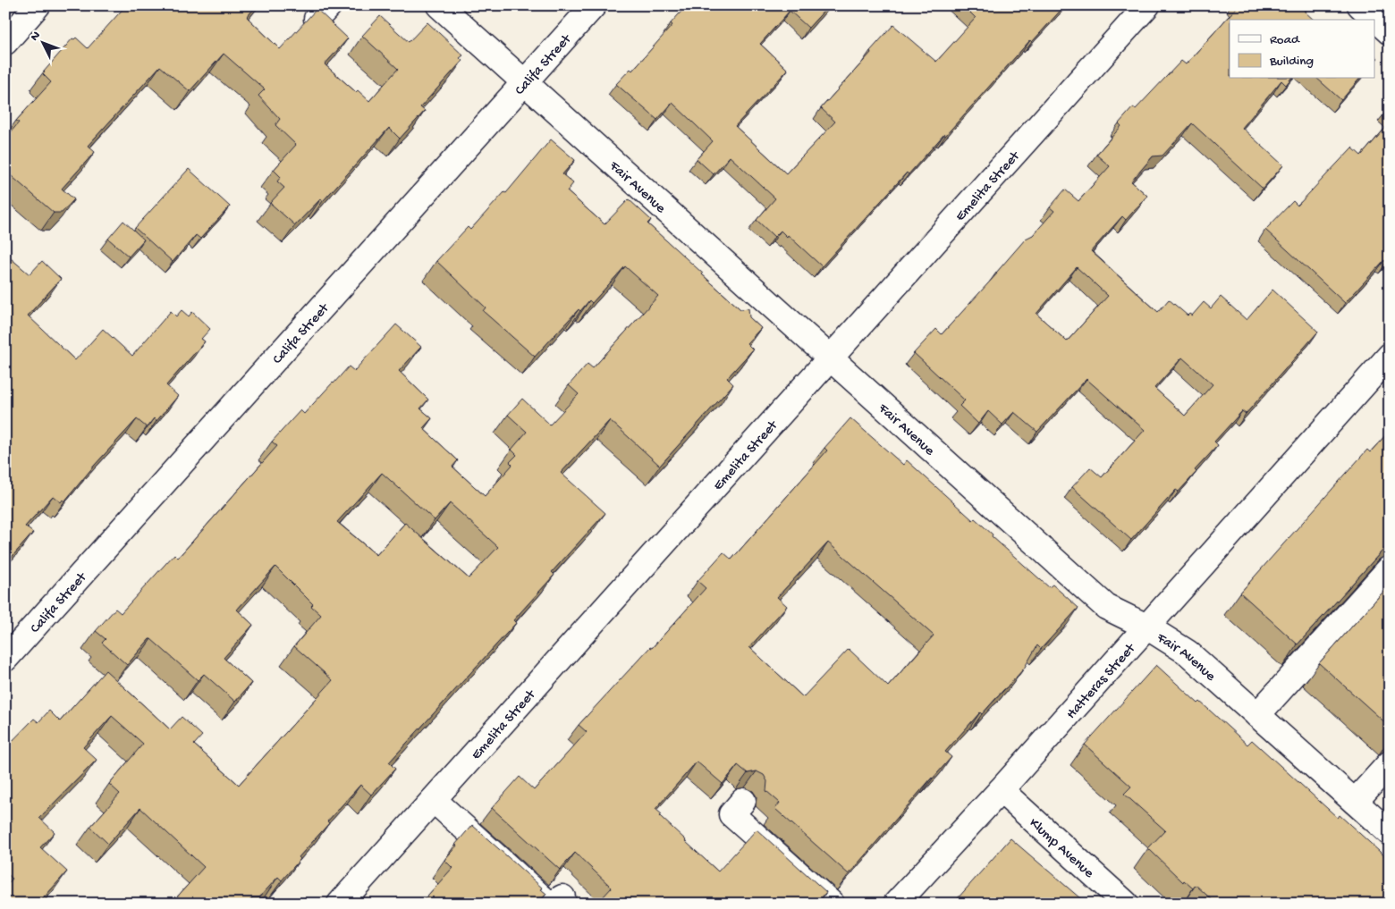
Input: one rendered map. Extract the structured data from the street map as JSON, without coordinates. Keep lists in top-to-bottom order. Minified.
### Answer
{"streets":{"street":["Califa Street","Emelita Street","Fair Avenue","Hatteras Street","Klump Avenue"]},"crossings":[["Califa Street","Fair Avenue"],["Emelita Street","Fair Avenue"],["Fair Avenue","Hatteras Street"],["Hatteras Street","Klump Avenue"]],"legend":["Road","Building"],"north":"top left"}
